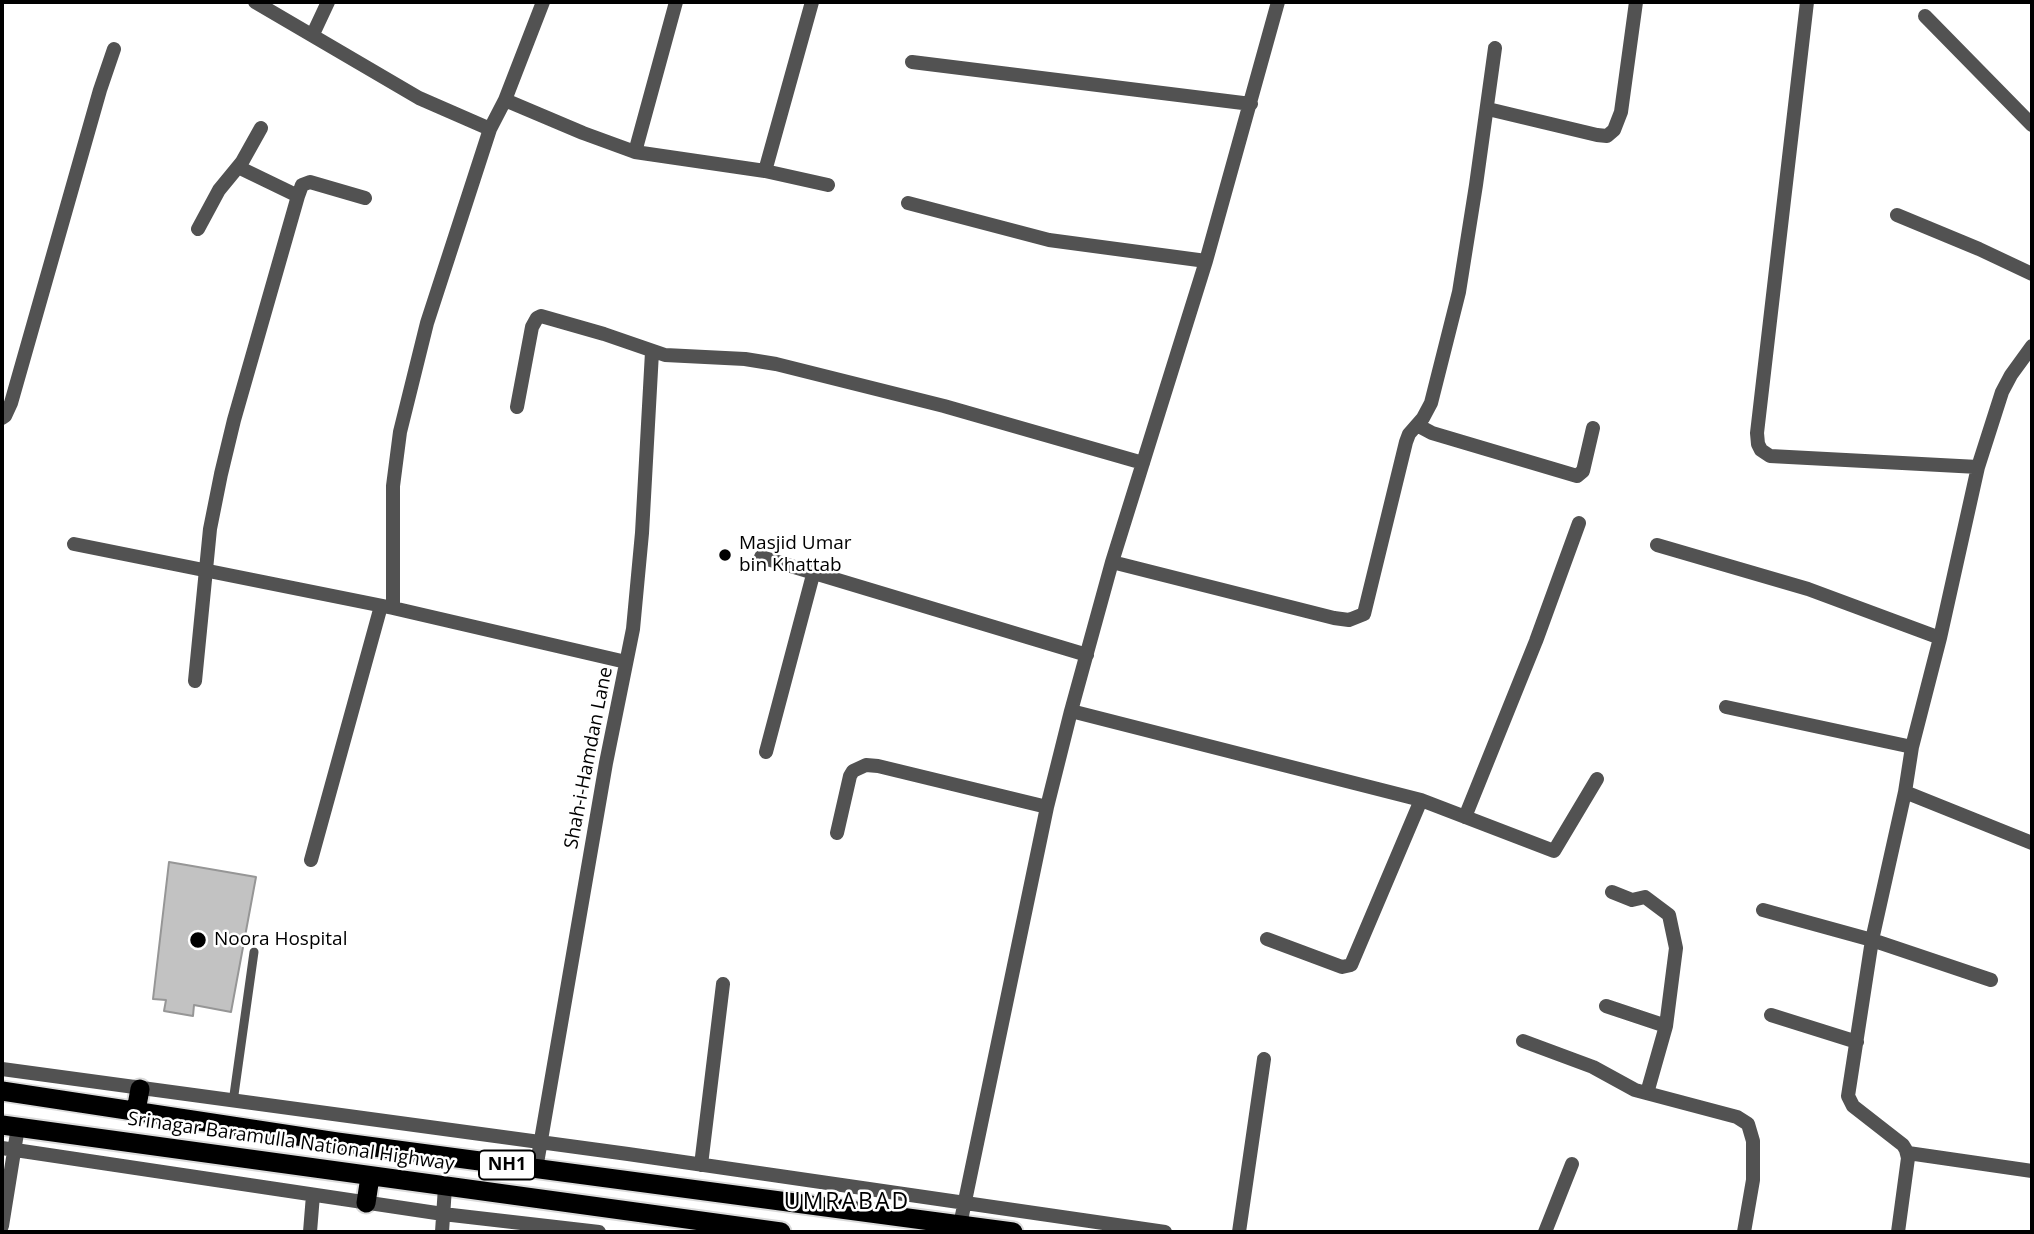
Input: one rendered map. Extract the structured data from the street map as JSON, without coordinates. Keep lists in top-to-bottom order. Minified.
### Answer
{"streets":{"highway":["Srinagar Baramulla National Highway","NH1"],"street":["Shah-i-Hamdan Lane"]},"crossings":[["Shah-i-Hamdan Lane","NH1"]],"districts":["UMRABAD"],"places":["Masjid Umar bin Khattab","Noora Hospital"]}
